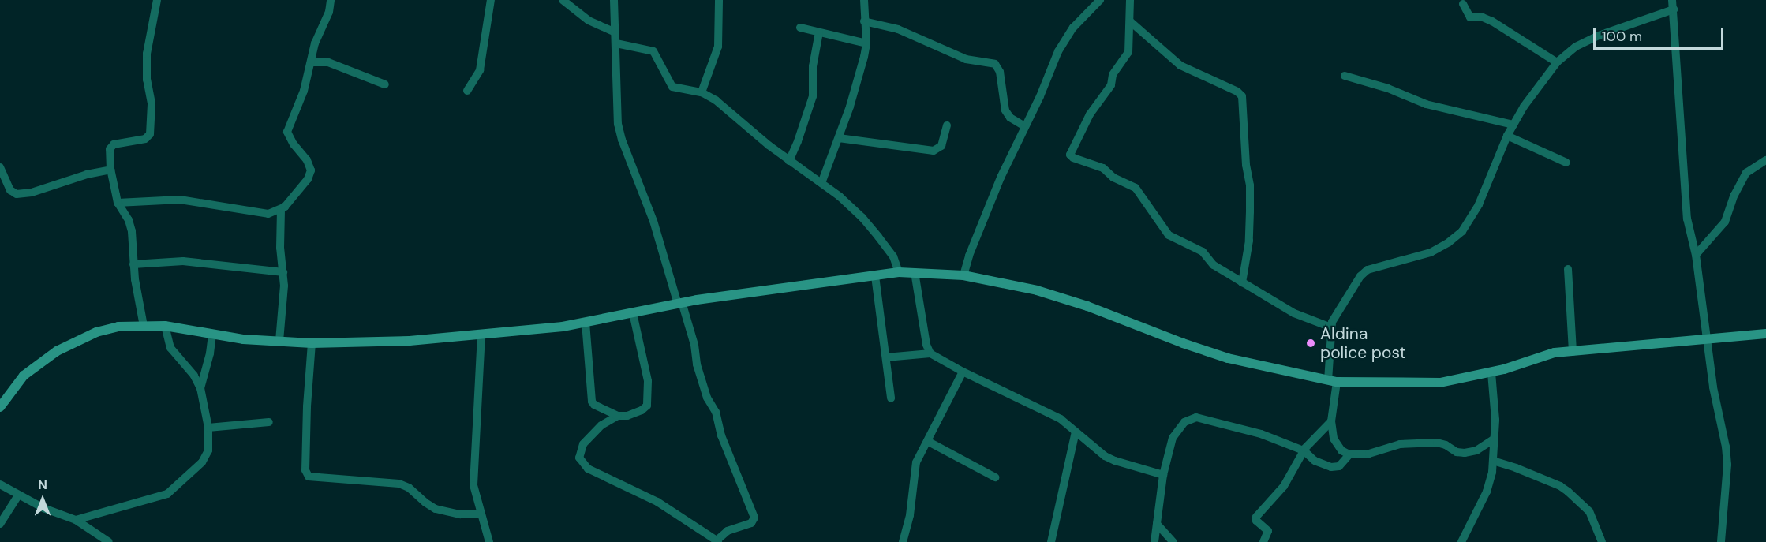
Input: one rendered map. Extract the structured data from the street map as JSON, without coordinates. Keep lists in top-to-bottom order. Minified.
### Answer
{"places":["Aldina police post"],"scale_bar":"100 m","north":"top"}
